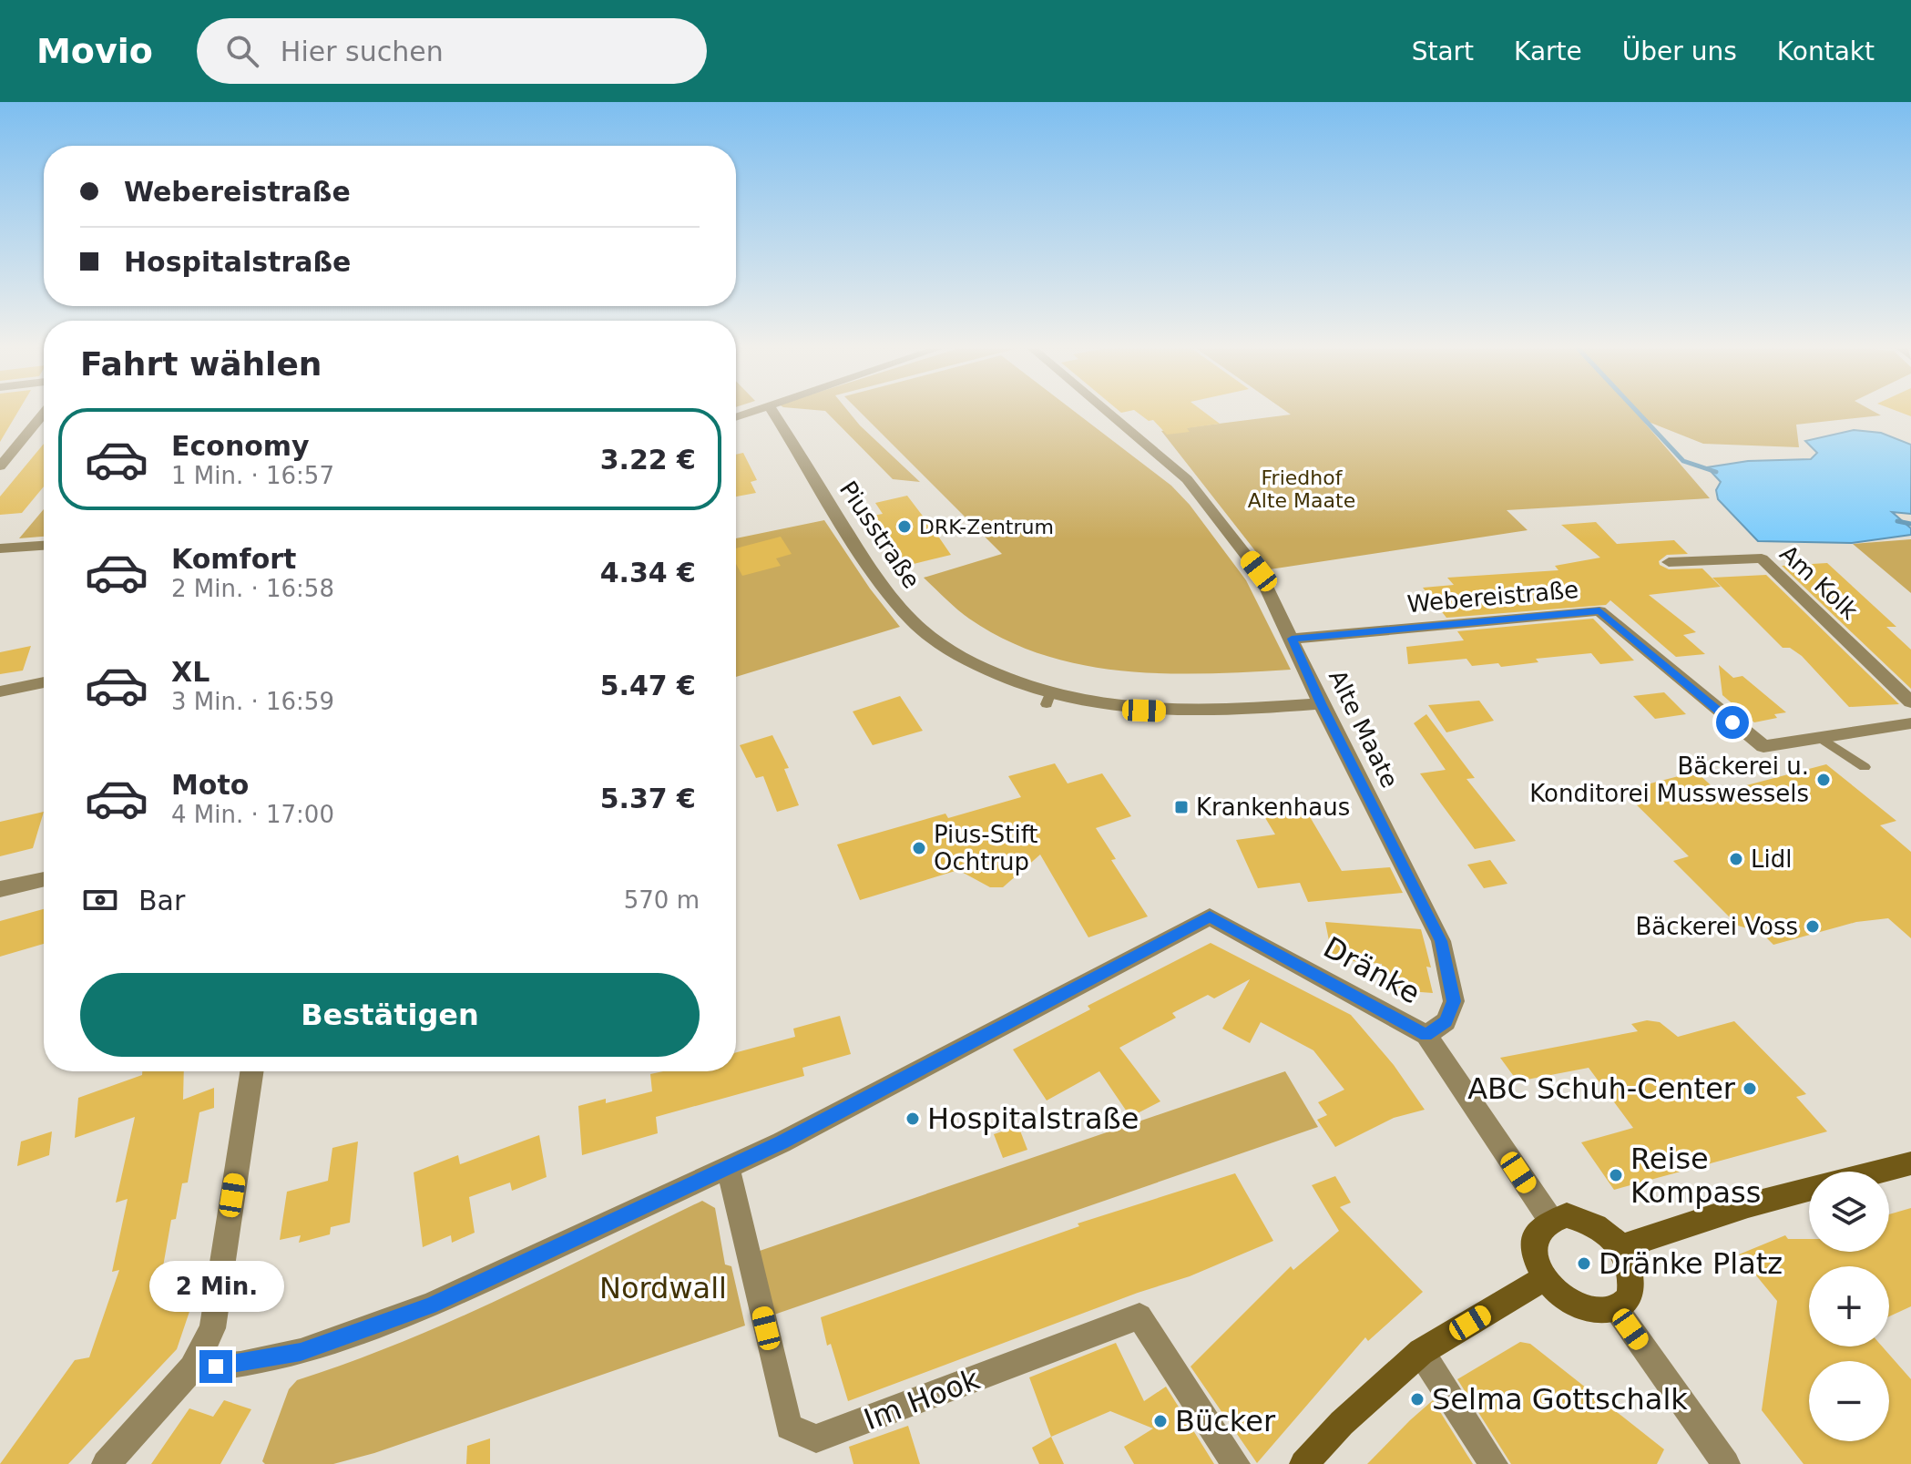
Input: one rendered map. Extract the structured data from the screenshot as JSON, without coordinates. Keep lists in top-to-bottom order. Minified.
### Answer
{"streets":{"street":["Piusstraße","Am Kolk","Webereistraße","Alte Maate","Dränke","Im Hook"]},"crossings":[["Piusstraße","Alte Maate"],["Webereistraße","Alte Maate"],["Alte Maate","Dränke"],["Dränke","Im Hook"]],"parks":["Friedhof Alte Maate","Nordwall"],"places":{"other":["DRK-Zentrum","Bäckerei u. Konditorei Musswessels","Pius-Stift Ochtrup","Lidl","Bäckerei Voss","ABC Schuh-Center","Hospitalstraße","Reise Kompass","Dränke Platz","Selma Gottschalk","Bücker"],"transit":["Krankenhaus"]},"page":{"header":"Movio","search":"Hier suchen","nav":["Start","Karte","Über uns","Kontakt"],"banner":["Webereistraße","Hospitalstraße"],"heading":"Fahrt wählen","list":[{"name":"Economy","note":"1 Min. · 16:57","value":"3.22 €"},{"name":"Komfort","note":"2 Min. · 16:58","value":"4.34 €"},{"name":"XL","note":"3 Min. · 16:59","value":"5.47 €"},{"name":"Moto","note":"4 Min. · 17:00","value":"5.37 €"}],"pay":["Bar","570 m"],"buttons":"Bestätigen","map_buttons":["+","−"],"bubble":"2 Min."}}
